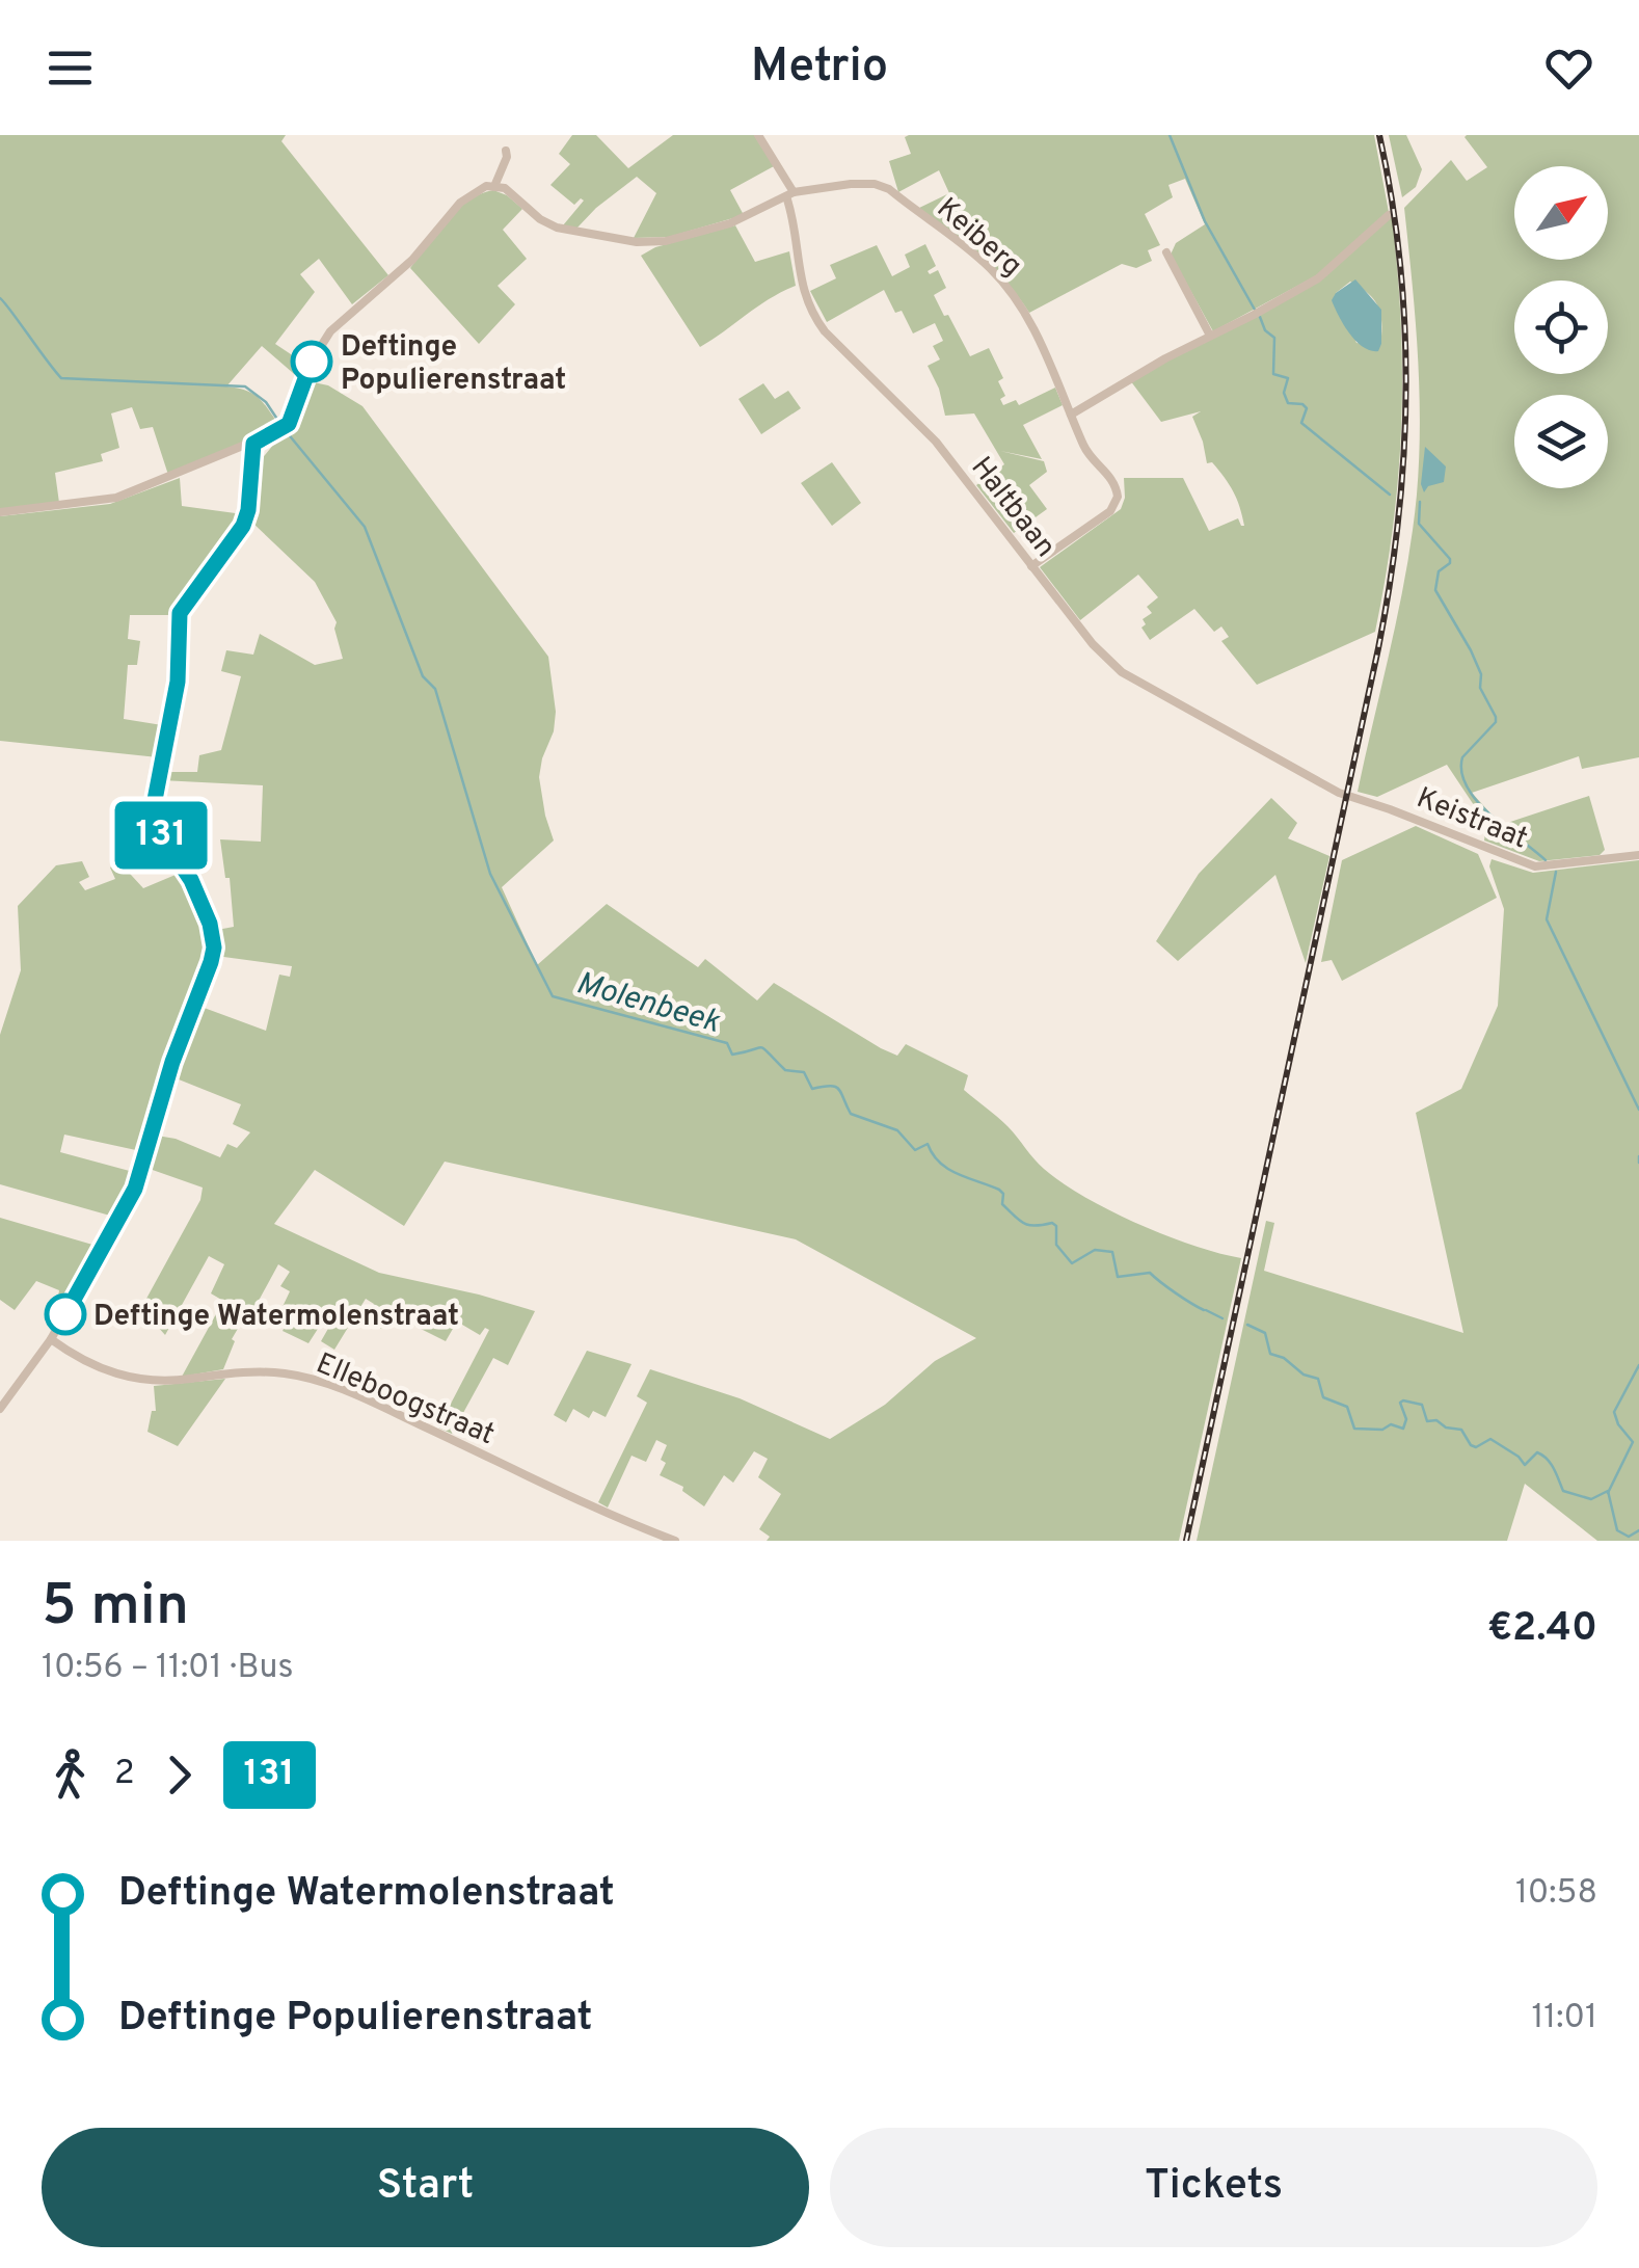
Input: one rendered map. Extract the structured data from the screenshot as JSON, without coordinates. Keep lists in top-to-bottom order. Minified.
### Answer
{"streets":{"street":["Keiberg","Haltbaan","Keistraat","Elleboogstraat"]},"crossings":[["Keiberg","Haltbaan"],["Haltbaan","Keistraat"]],"water":["Molenbeek"],"places":["Deftinge Populierenstraat","Deftinge Watermolenstraat"],"lines":["bus line 131"],"north":"top right","page":{"header":"Metrio","on_map":"131","heading":["5 min","10:56 – 11:01 · Bus","€2.40"],"legs":["2","131"],"list":[{"name":"Deftinge Watermolenstraat","value":"10:58"},{"name":"Deftinge Populierenstraat","value":"11:01"}],"buttons":["Start","Tickets"]}}
